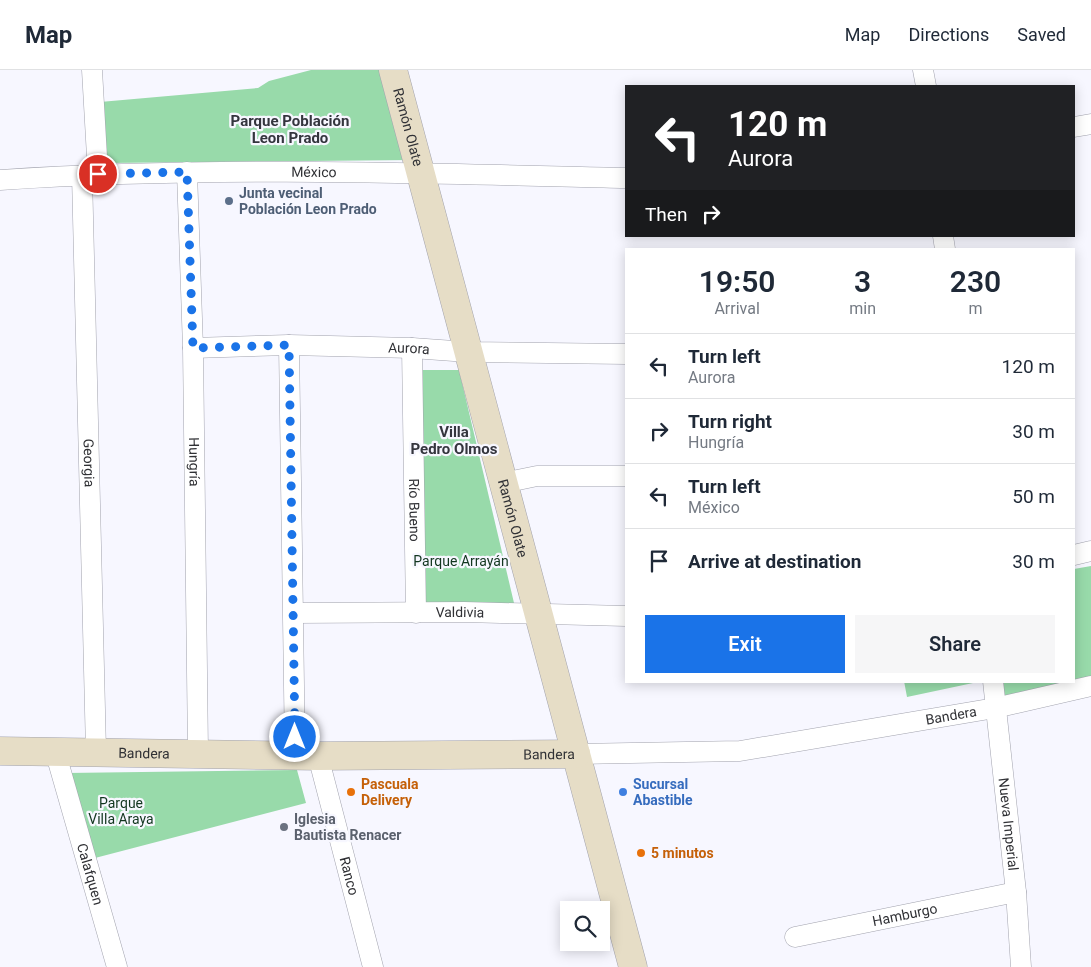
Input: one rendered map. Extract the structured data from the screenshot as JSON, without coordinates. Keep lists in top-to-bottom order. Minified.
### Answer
{"streets":{"street":["Ramón Olate","México","Aurora","Hungría","Georgia","Río Bueno","Valdivia","Bandera","Nueva Imperial","Calafquen","Ranco","Hamburgo"]},"crossings":[["Ramón Olate","México"],["Ramón Olate","Aurora"],["Ramón Olate","Valdivia"],["Ramón Olate","Bandera"],["México","Hungría"],["México","Georgia"],["Aurora","Hungría"],["Aurora","Río Bueno"],["Aurora","Ranco"],["Hungría","Bandera"],["Georgia","Bandera"],["Río Bueno","Valdivia"],["Valdivia","Ranco"],["Bandera","Nueva Imperial"],["Bandera","Calafquen"],["Bandera","Ranco"],["Nueva Imperial","Hamburgo"]],"districts":["Parque Población Leon Prado","Villa Pedro Olmos"],"parks":["Parque Arrayán","Parque Villa Araya"],"places":["Junta vecinal Población Leon Prado","Pascuala Delivery","Sucursal Abastible","Iglesia Bautista Renacer","5 minutos"],"page":{"header":"Map","nav":["Map","Directions","Saved"],"turn":["120 m","Aurora"],"then":"Then","eta":["19:50","Arrival","3","min","230","m"],"list":[{"name":"Turn left","note":"Aurora","value":"120 m"},{"name":"Turn right","note":"Hungría","value":"30 m"},{"name":"Turn left","note":"México","value":"50 m"},{"name":"Arrive at destination","value":"30 m"}],"buttons":["Exit","Share"]}}
